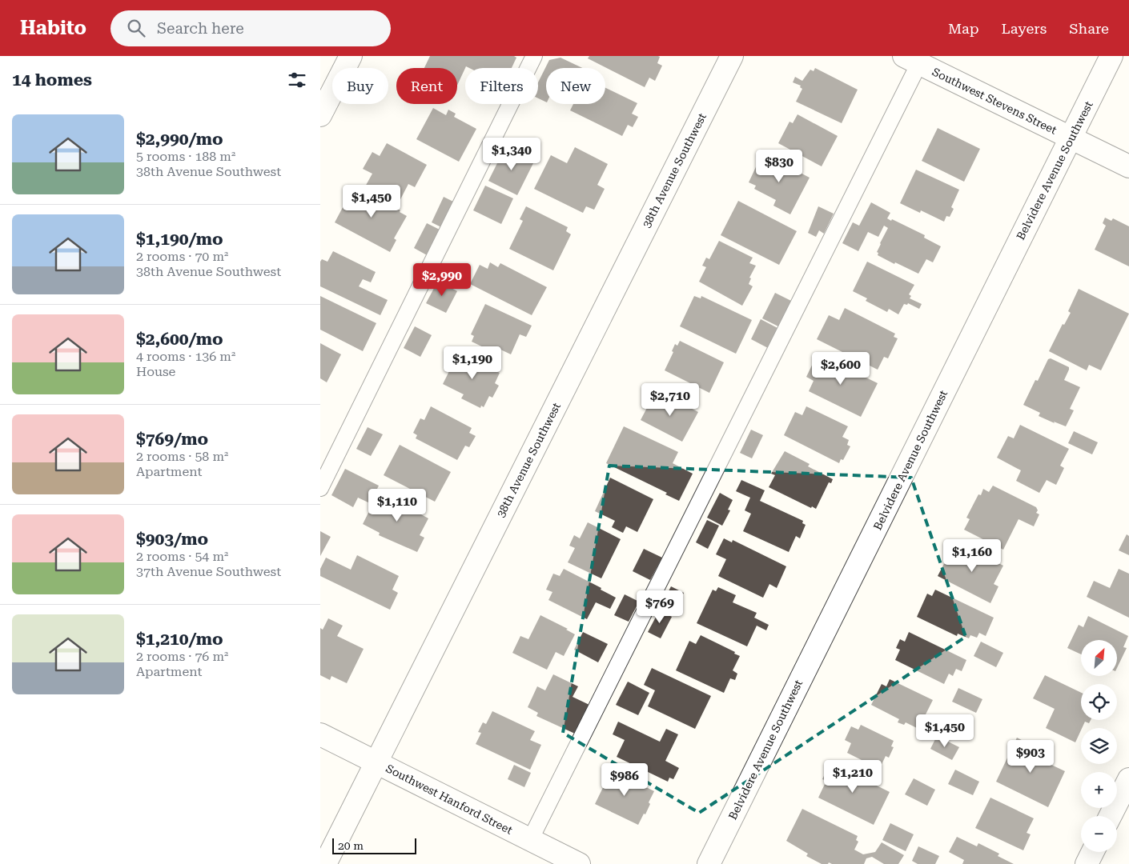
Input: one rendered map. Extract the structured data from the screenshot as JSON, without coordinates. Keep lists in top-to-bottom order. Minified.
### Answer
{"streets":{"street":["Southwest Stevens Street","38th Avenue Southwest","Belvidere Avenue Southwest","Southwest Hanford Street"]},"crossings":[["Southwest Stevens Street","Belvidere Avenue Southwest"],["38th Avenue Southwest","Southwest Hanford Street"]],"scale_bar":"20 m","north":"top right","page":{"header":"Habito","search":"Search here","nav":["Map","Layers","Share"],"heading":"14 homes","chip":["Buy","Rent","Filters","New"],"list":[{"name":"$2,990/mo","note":"5 rooms · 188 m² · 38th Avenue Southwest"},{"name":"$1,190/mo","note":"2 rooms · 70 m² · 38th Avenue Southwest"},{"name":"$2,600/mo","note":"4 rooms · 136 m² · House"},{"name":"$769/mo","note":"2 rooms · 58 m² · Apartment"},{"name":"$903/mo","note":"2 rooms · 54 m² · 37th Avenue Southwest"},{"name":"$1,210/mo","note":"2 rooms · 76 m² · Apartment"}],"price":["$1,340","$830","$1,450","$2,990","$1,190","$2,600","$2,710","$1,110","$1,160","$769","$1,450","$903","$1,210","$986"],"map_buttons":["+","−"],"scale":"20 m"}}
